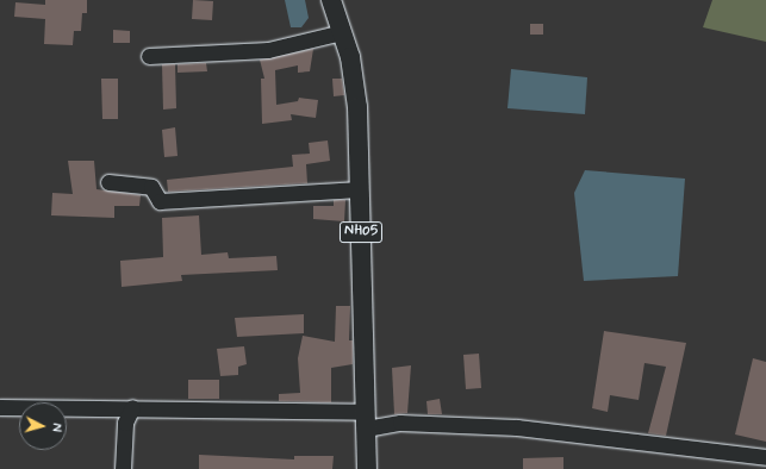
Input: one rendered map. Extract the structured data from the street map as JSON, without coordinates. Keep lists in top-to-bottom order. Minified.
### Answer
{"streets":{"main road":["NH05"]},"north":"right"}
